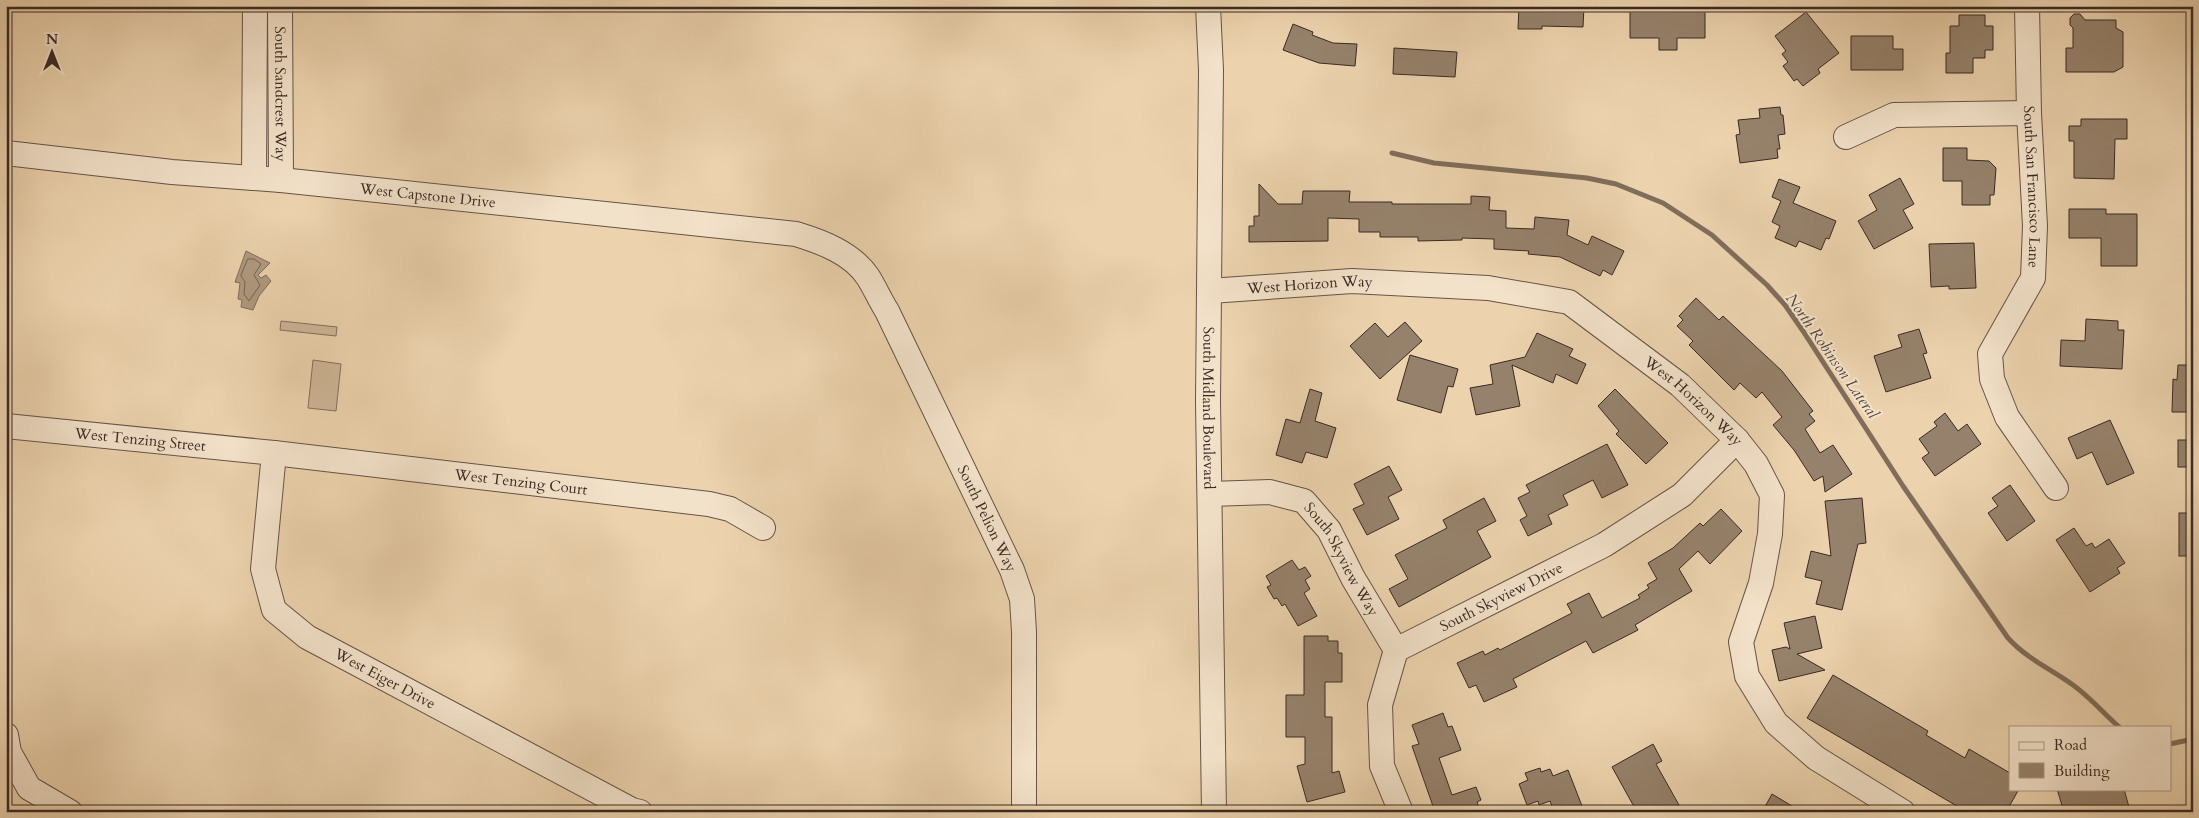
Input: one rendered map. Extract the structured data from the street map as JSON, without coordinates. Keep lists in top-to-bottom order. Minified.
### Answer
{"streets":{"street":["South Sandcrest Way","South San Francisco Lane","West Capstone Drive","West Horizon Way","South Midland Boulevard","West Tenzing Street","West Tenzing Court","South Pelion Way","South Skyview Way","South Skyview Drive","West Eiger Drive"]},"crossings":[["South Sandcrest Way","West Capstone Drive"],["West Capstone Drive","South Pelion Way"],["West Horizon Way","South Midland Boulevard"],["West Horizon Way","South Skyview Drive"],["South Midland Boulevard","South Skyview Way"],["West Tenzing Street","West Tenzing Court"],["West Tenzing Street","West Eiger Drive"],["West Tenzing Court","West Eiger Drive"],["South Skyview Way","South Skyview Drive"]],"water":["North Robinson Lateral"],"legend":["Road","Building"],"north":"top"}
